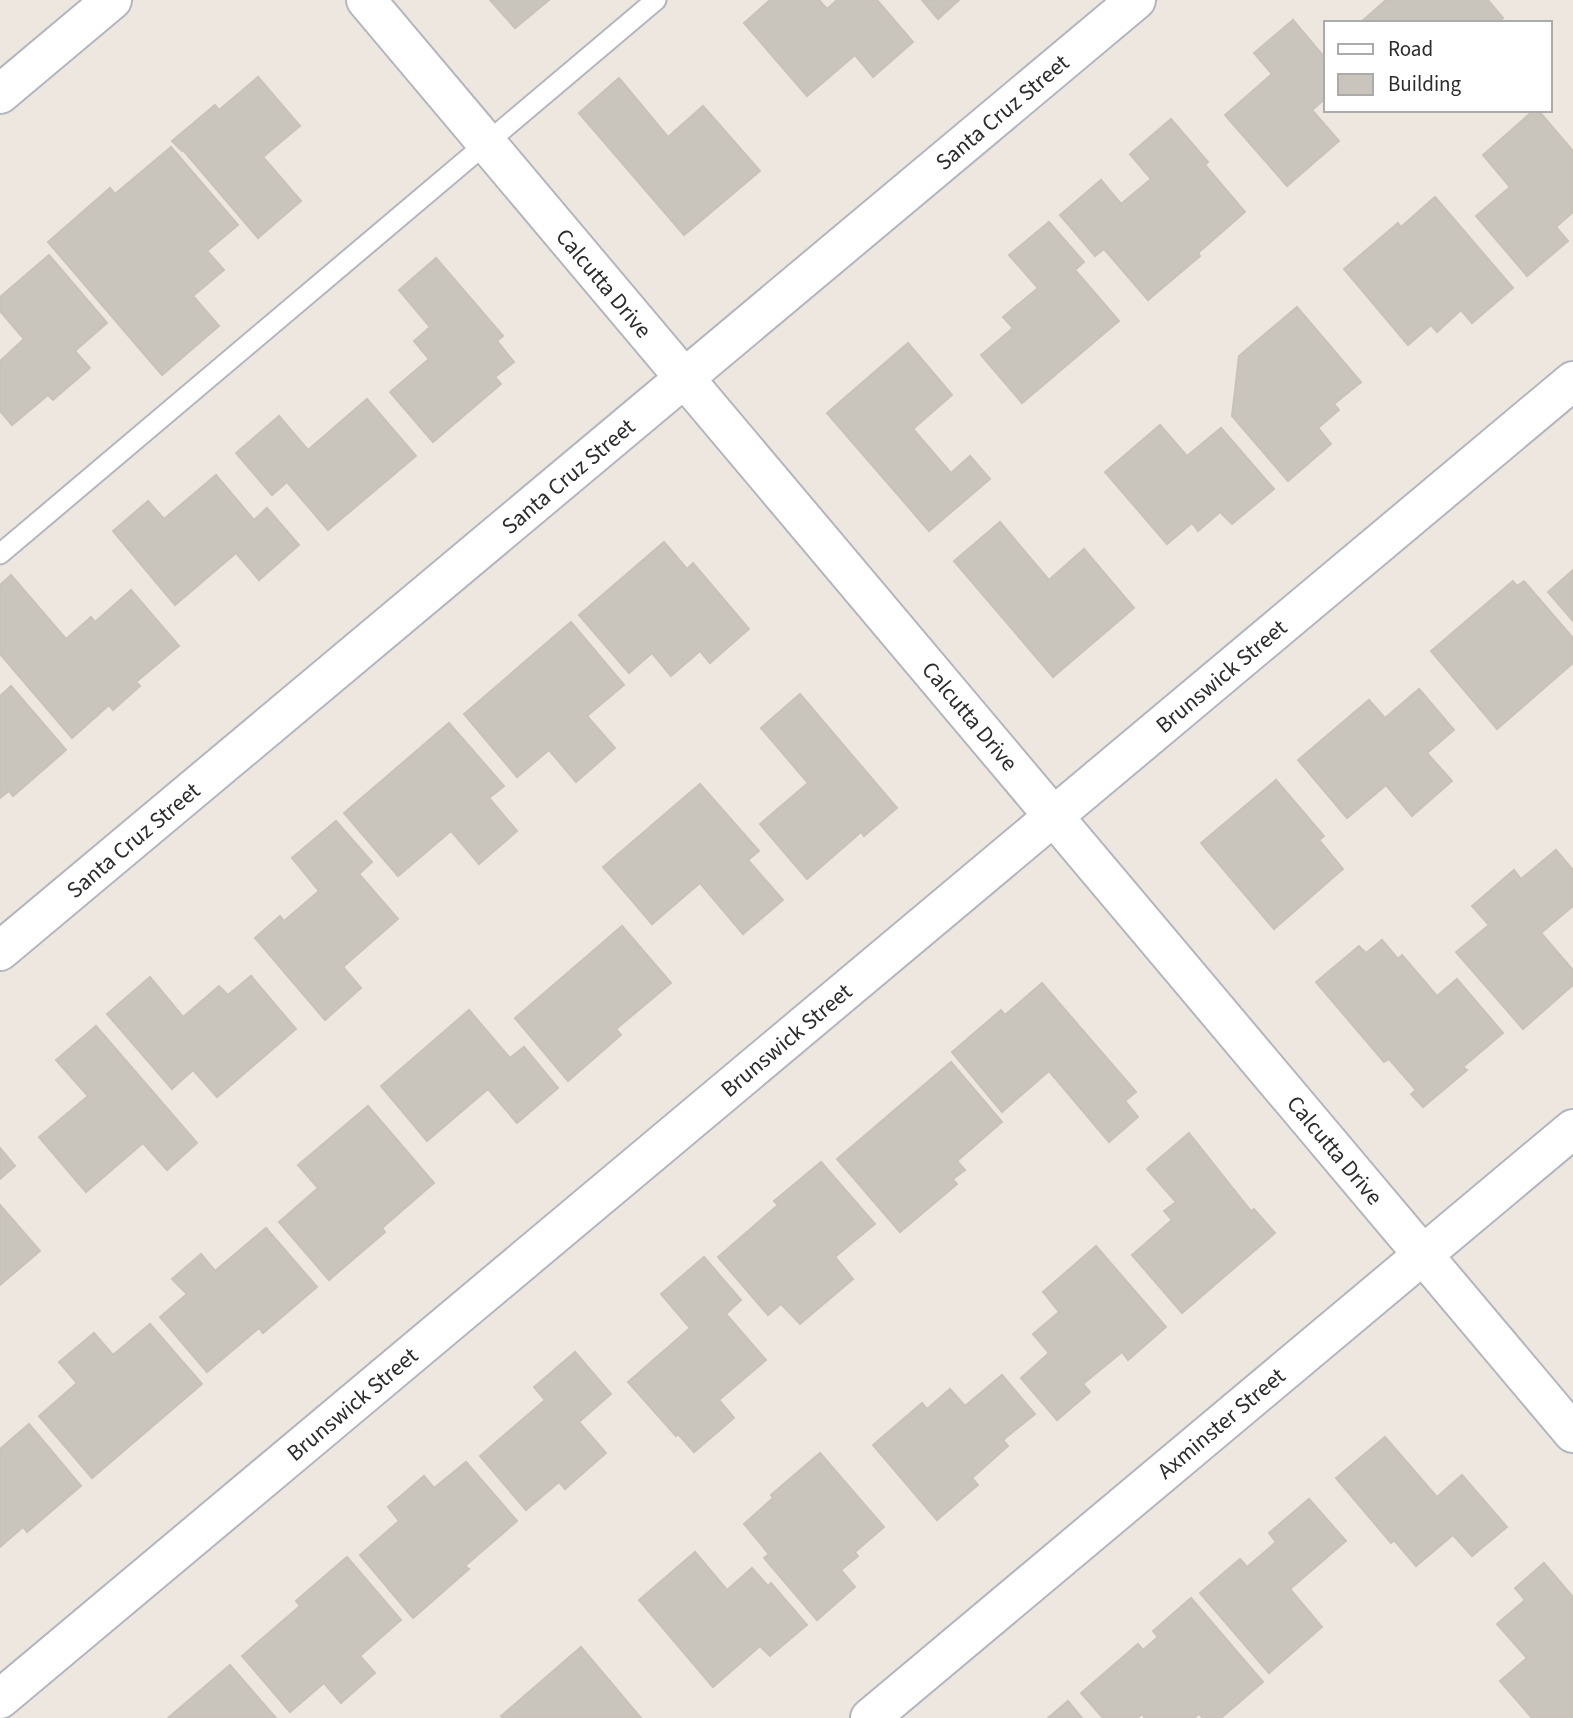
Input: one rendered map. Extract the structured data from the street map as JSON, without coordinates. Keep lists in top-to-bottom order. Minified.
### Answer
{"streets":{"street":["Santa Cruz Street","Calcutta Drive","Brunswick Street","Axminster Street"]},"crossings":[["Santa Cruz Street","Calcutta Drive"],["Calcutta Drive","Brunswick Street"],["Calcutta Drive","Axminster Street"]],"legend":["Road","Building"]}
